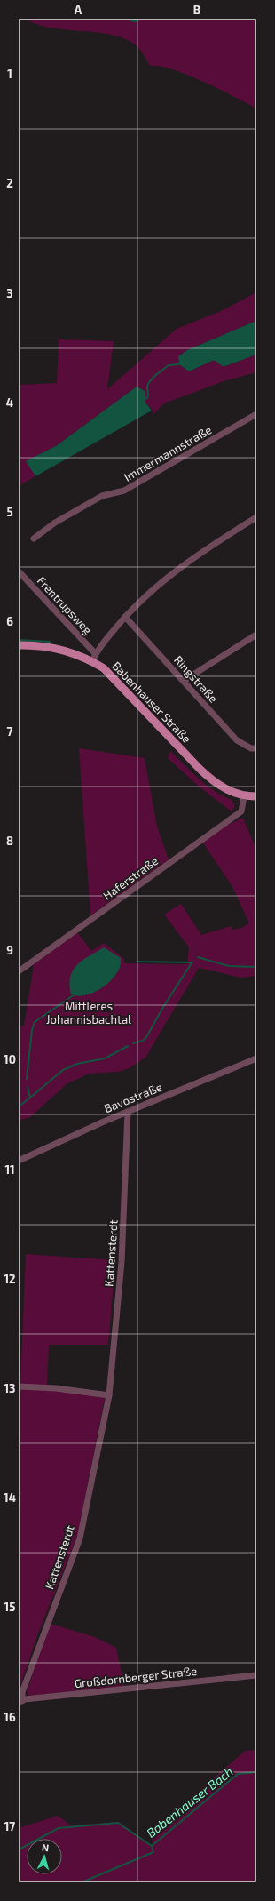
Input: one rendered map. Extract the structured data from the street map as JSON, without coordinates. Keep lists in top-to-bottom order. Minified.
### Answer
{"streets":{"main road":["Babenhauser Straße"],"street":["Immermannstraße","Frentrupsweg","Ringstraße","Haferstraße","Bavostraße","Kattensterdt","Großdornberger Straße"]},"crossings":[["Babenhauser Straße","Haferstraße"],["Bavostraße","Kattensterdt"],["Kattensterdt","Großdornberger Straße"]],"water":["Babenhauser Bach"],"parks":["Mittleres Johannisbachtal"],"north":"top","grid":{"columns":["A","B"],"rows":["1","2","3","4","5","6","7","8","9","10","11","12","13","14","15","16","17"]}}
